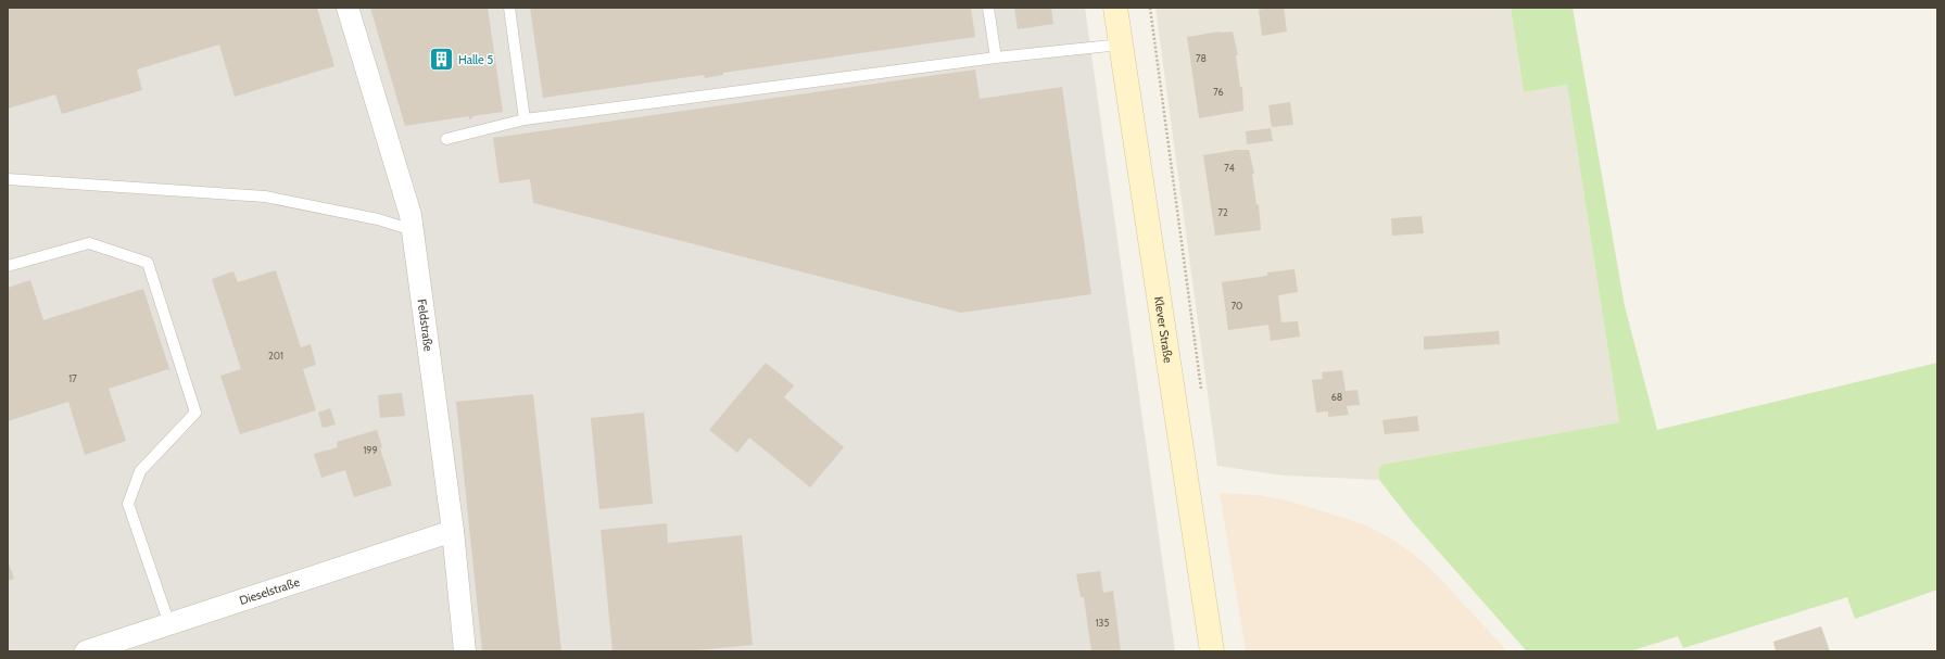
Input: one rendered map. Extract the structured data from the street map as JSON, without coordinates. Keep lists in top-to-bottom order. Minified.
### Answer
{"streets":{"street":["Feldstraße","Klever Straße","Dieselstraße"]},"crossings":[["Feldstraße","Dieselstraße"]],"places":{"building":["Halle 5"]},"house_numbers":["78","76","74","72","70","201","17","68","199","135"]}
